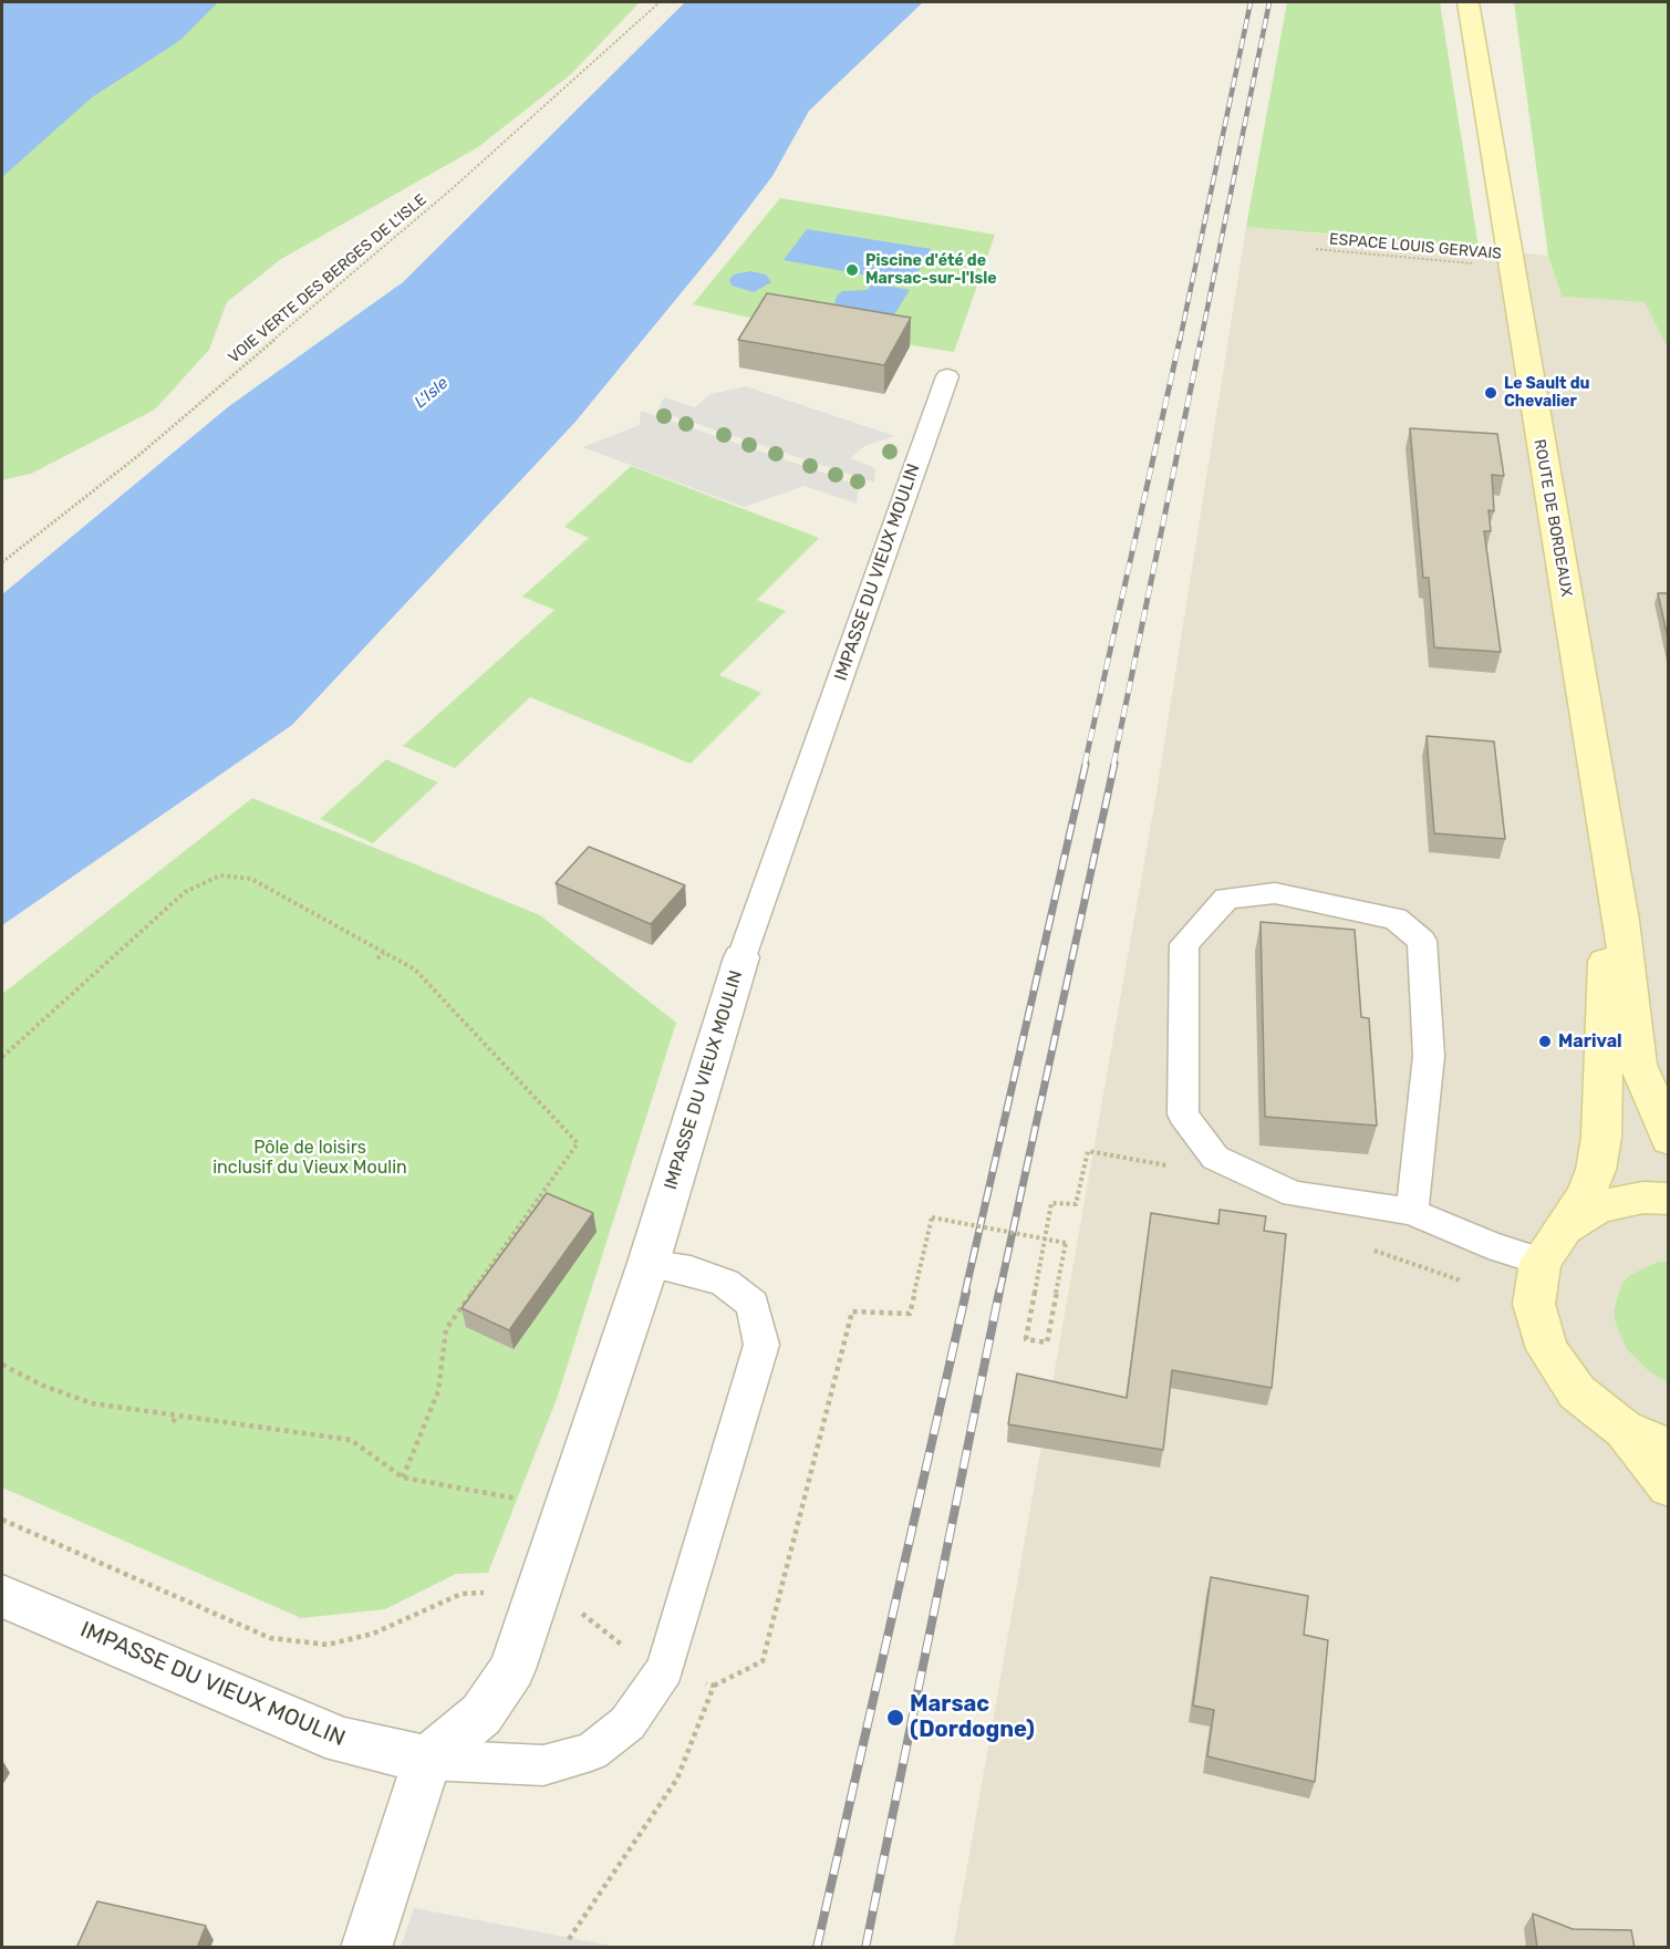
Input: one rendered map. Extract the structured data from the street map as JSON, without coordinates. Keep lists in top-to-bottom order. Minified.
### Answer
{"streets":{"main road":["ROUTE DE BORDEAUX"],"street":["IMPASSE DU VIEUX MOULIN"],"path":["ESPACE LOUIS GERVAIS","VOIE VERTE DES BERGES DE L'ISLE"]},"crossings":[["ESPACE LOUIS GERVAIS","ROUTE DE BORDEAUX"]],"water":["L'Isle"],"parks":["Pôle de loisirs inclusif du Vieux Moulin"],"places":["Piscine d'été de Marsac-sur-l'Isle","Le Sault du Chevalier","Marival","Marsac (Dordogne)"]}
